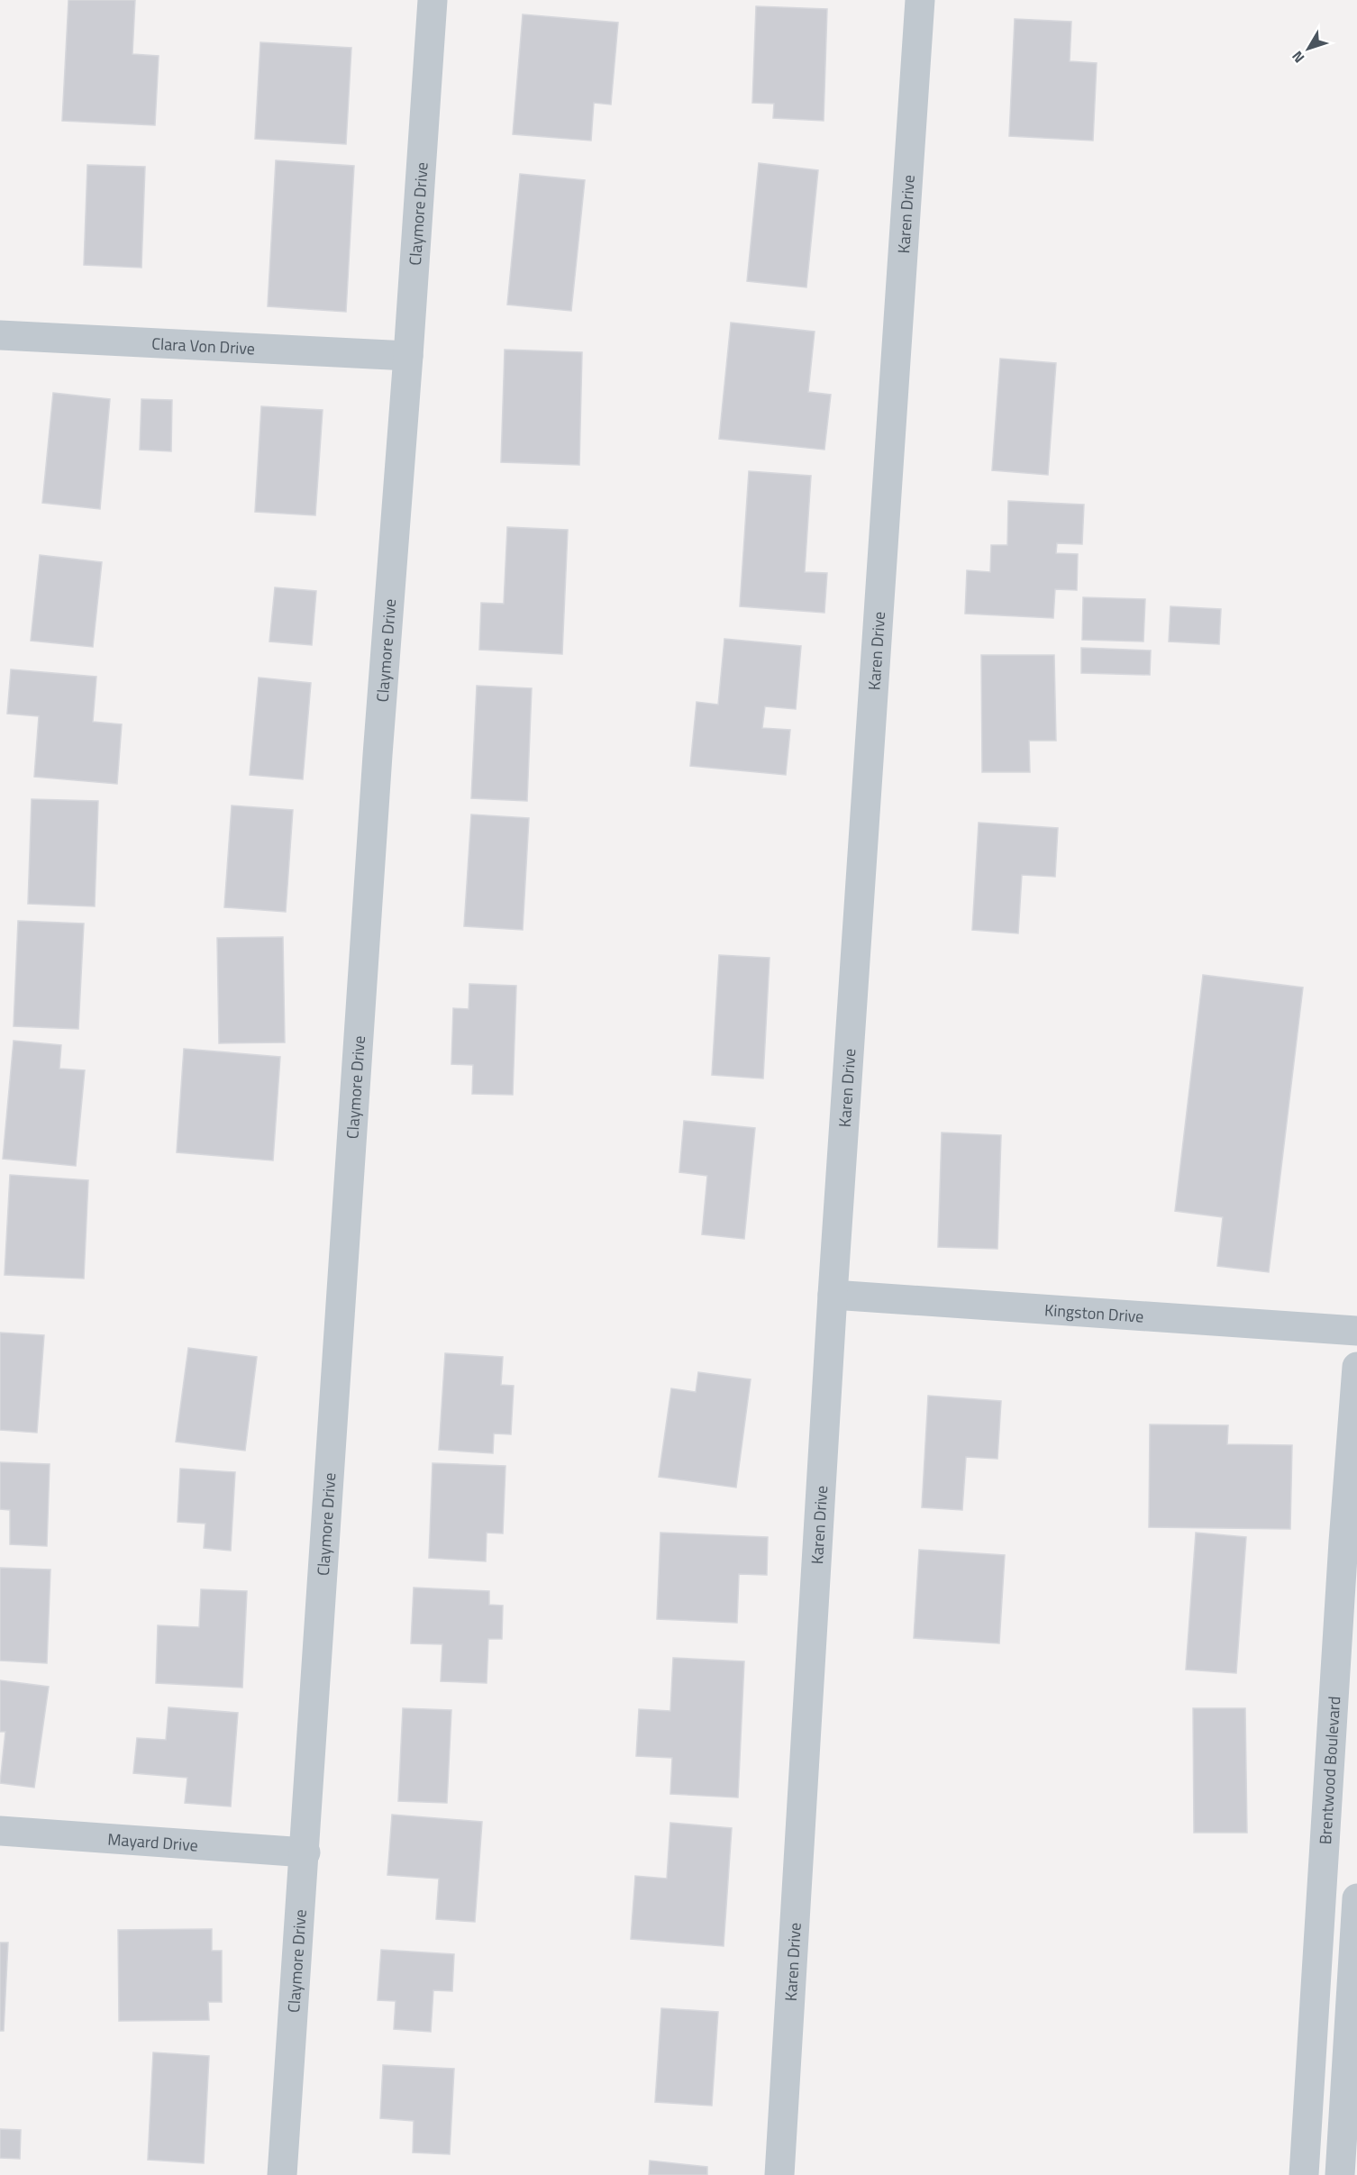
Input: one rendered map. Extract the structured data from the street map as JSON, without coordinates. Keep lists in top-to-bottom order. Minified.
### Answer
{"streets":{"street":["Claymore Drive","Karen Drive","Clara Von Drive","Kingston Drive","Brentwood Boulevard","Mayard Drive"]},"crossings":[["Claymore Drive","Clara Von Drive"],["Claymore Drive","Mayard Drive"],["Karen Drive","Kingston Drive"]],"north":"bottom left"}
